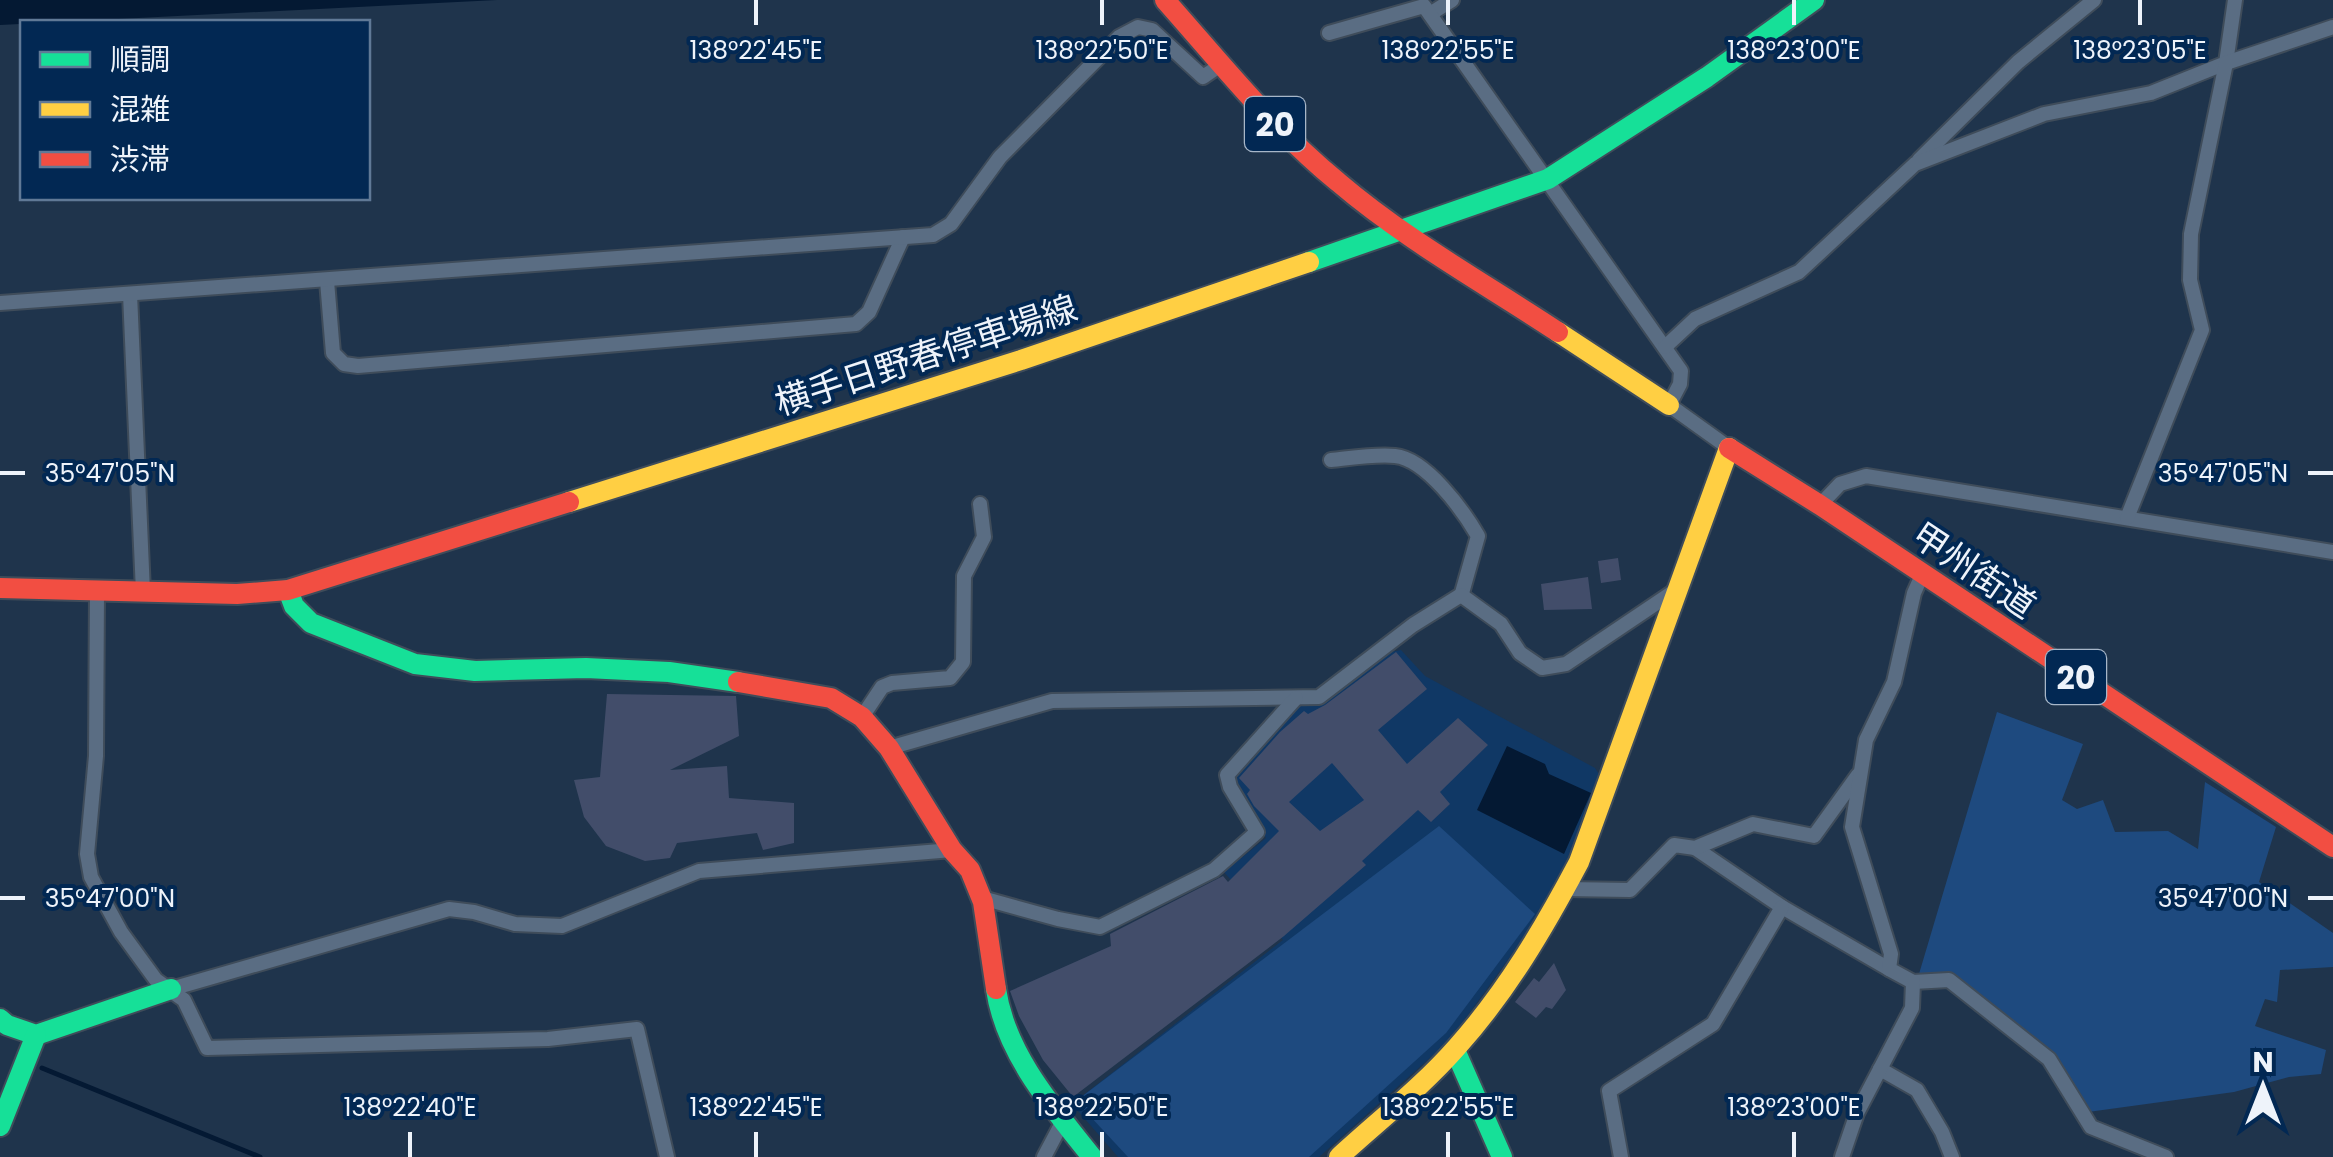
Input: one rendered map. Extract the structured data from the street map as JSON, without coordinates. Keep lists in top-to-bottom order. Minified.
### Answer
{"streets":{"main road":["20","横手日野春停車場線","甲州街道"]},"crossings":[["20","横手日野春停車場線"]],"legend":["順調","混雑","渋滞"],"north":"top","coordinates":["138°22'45\"E","138°22'50\"E","138°22'55\"E","138°23'00\"E","138°23'05\"E","35°47'05\"N","35°47'00\"N","138°22'40\"E"]}
